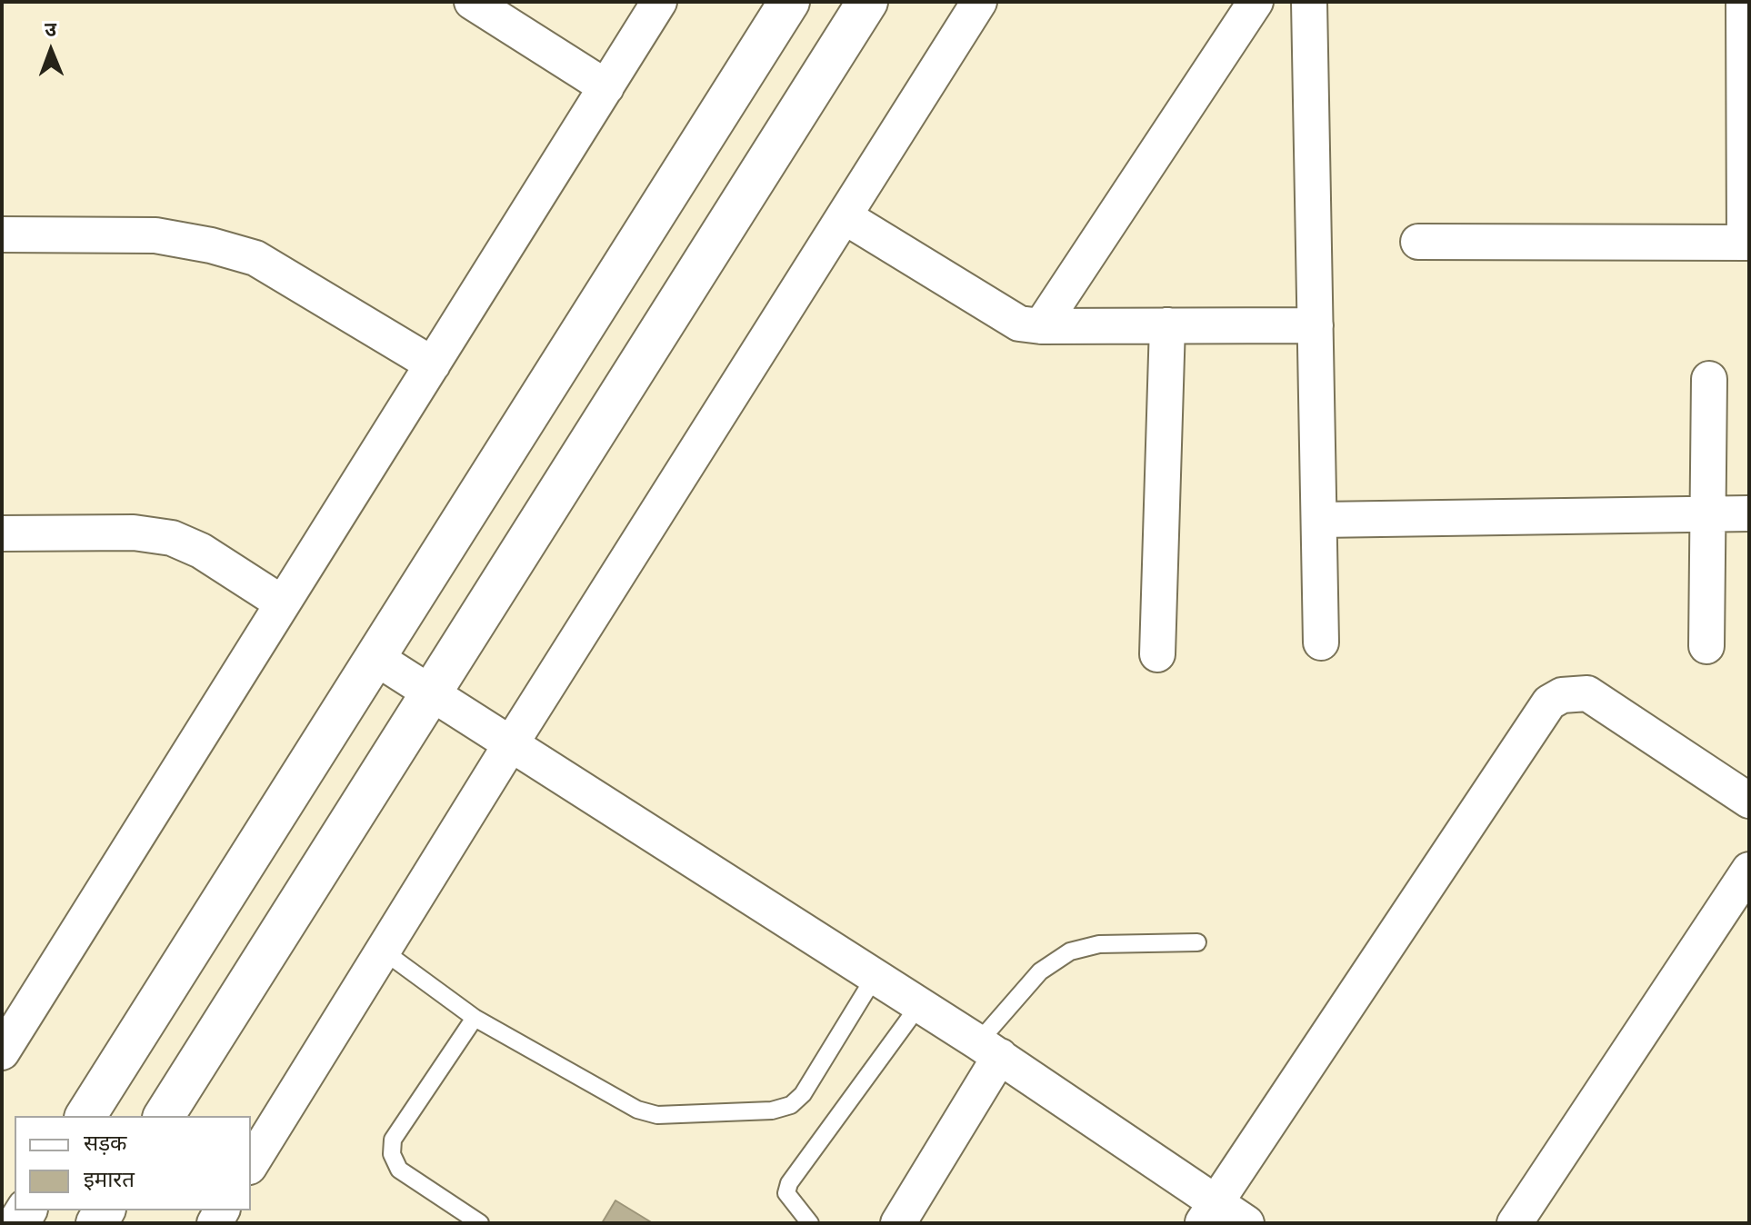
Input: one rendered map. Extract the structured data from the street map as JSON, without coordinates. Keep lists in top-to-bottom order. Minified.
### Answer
{"legend":["सड़क","इमारत"],"north":"top"}
